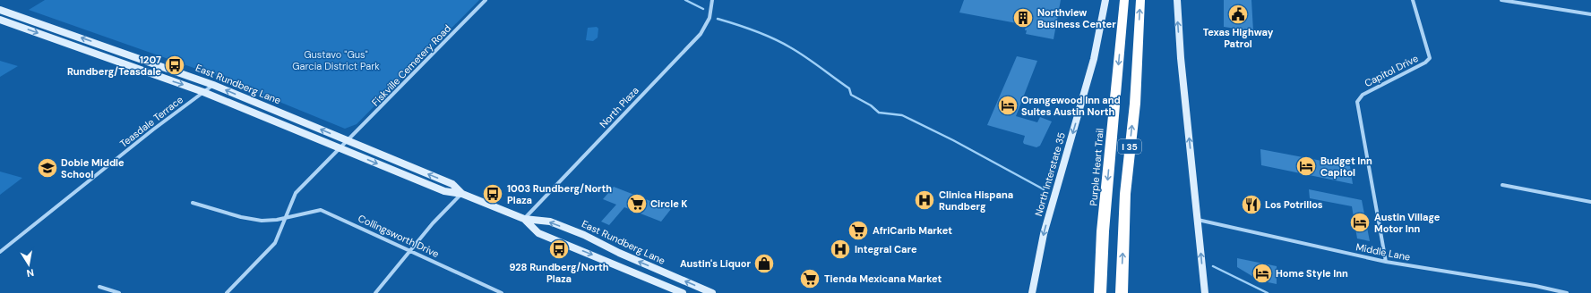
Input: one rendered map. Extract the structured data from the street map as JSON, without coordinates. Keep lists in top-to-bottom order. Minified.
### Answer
{"streets":{"highway":["I 35","Purple Heart Trail"],"main road":["East Rundberg Lane","North Interstate 35"],"street":["Fiskville Cemetery Road","Capitol Drive","North Plaza","Teasdale Terrace","Collingsworth Drive","Middle Lane"]},"crossings":[["Fiskville Cemetery Road","East Rundberg Lane"],["Fiskville Cemetery Road","Collingsworth Drive"],["Capitol Drive","Middle Lane"],["East Rundberg Lane","North Plaza"],["East Rundberg Lane","Teasdale Terrace"]],"one_way":["North Interstate 35"],"parks":["Gustavo \"Gus\" Garcia District Park"],"places":{"public building":["Texas Highway Patrol"],"building":["Northview Business Center"],"bus stop":["1207 Rundberg/Teasdale","1003 Rundberg/North Plaza","928 Rundberg/North Plaza"],"hotel":["Orangewood Inn and Suites Austin North","Budget Inn Capitol","Austin Village Motor Inn","Home Style Inn"],"school or university":["Dobie Middle School"],"hospital":["Clinica Hispana Rundberg","Integral Care"],"supermarket":["Circle K","AfriCarib Market","Tienda Mexicana Market"],"restaurant":["Los Potrillos"],"shop":["Austin's Liquor"]},"north":"bottom"}
